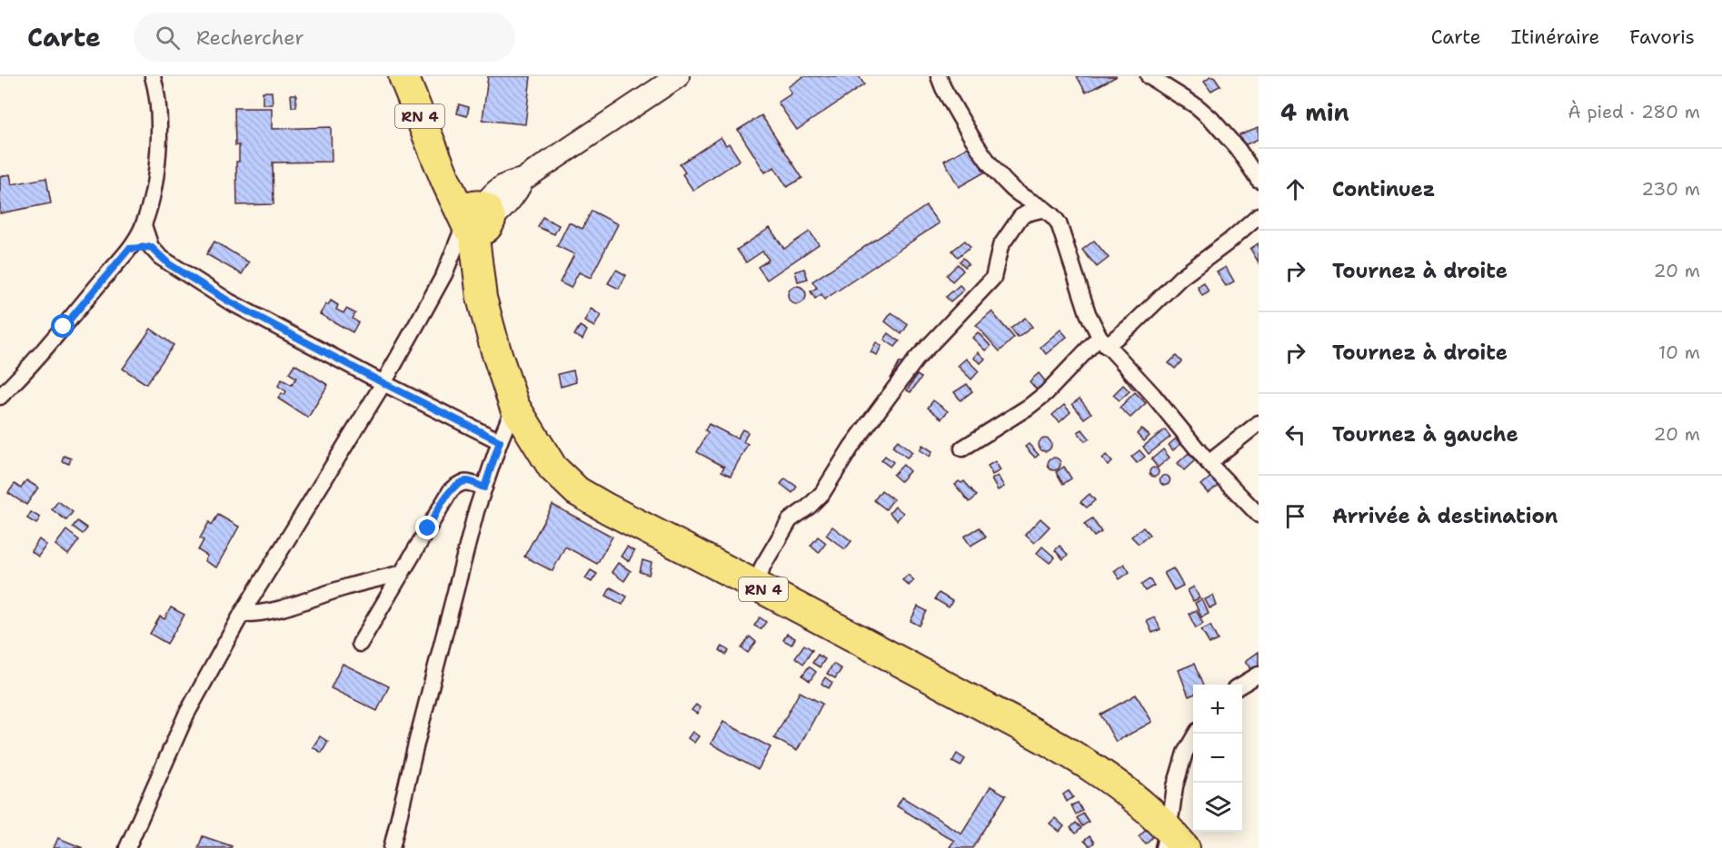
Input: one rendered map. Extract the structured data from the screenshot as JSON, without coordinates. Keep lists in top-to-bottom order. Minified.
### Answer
{"streets":{"highway":["RN 4"]},"page":{"header":"Carte","search":"Rechercher","nav":["Carte","Itinéraire","Favoris"],"heading":["4 min","À pied · 280 m"],"list":[["Continuez","230 m"],["Tournez à droite","20 m"],["Tournez à droite","10 m"],["Tournez à gauche","20 m"],"Arrivée à destination"],"map_buttons":["+","−"]}}
